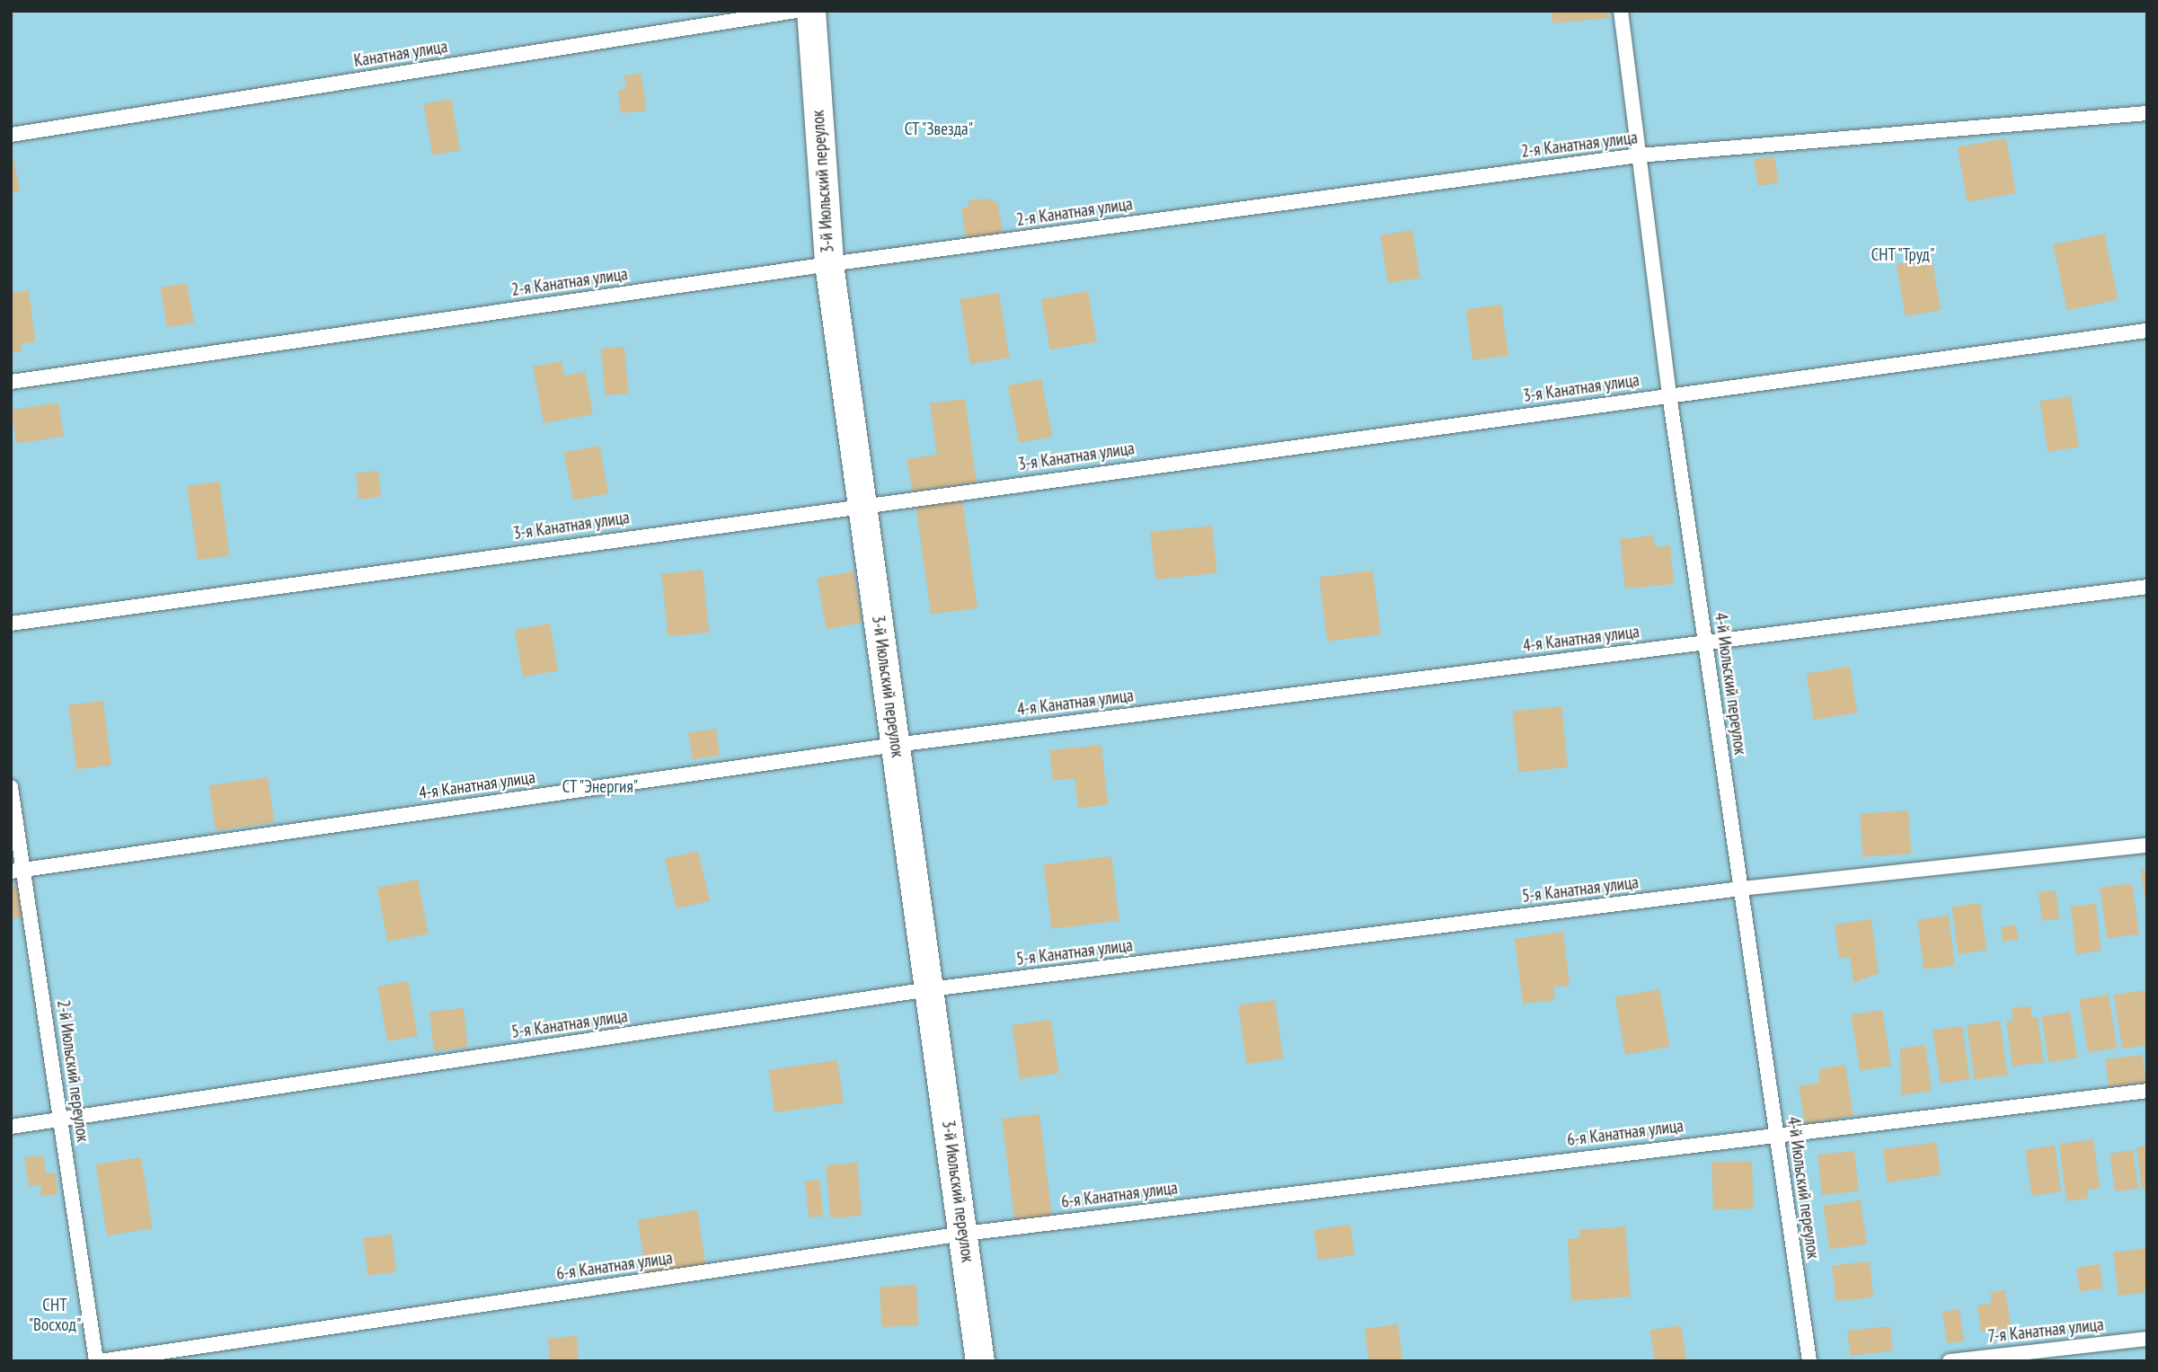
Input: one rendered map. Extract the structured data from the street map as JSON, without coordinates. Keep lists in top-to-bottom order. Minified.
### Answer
{"streets":{"street":["3-й Июльский переулок"],"lane":["Канатная улица","2-я Канатная улица","3-я Канатная улица","4-я Канатная улица","4-й Июльский переулок","5-я Канатная улица","2-й Июльский переулок","6-я Канатная улица","7-я Канатная улица"]},"crossings":[["2-я Канатная улица","3-й Июльский переулок"],["2-я Канатная улица","4-й Июльский переулок"],["3-й Июльский переулок","3-я Канатная улица"],["3-й Июльский переулок","4-я Канатная улица"],["3-й Июльский переулок","5-я Канатная улица"],["3-й Июльский переулок","6-я Канатная улица"],["3-я Канатная улица","4-й Июльский переулок"],["4-я Канатная улица","4-й Июльский переулок"],["4-я Канатная улица","2-й Июльский переулок"],["4-й Июльский переулок","5-я Канатная улица"],["4-й Июльский переулок","6-я Канатная улица"],["5-я Канатная улица","2-й Июльский переулок"],["2-й Июльский переулок","6-я Канатная улица"]],"parks":["СТ \"Звезда\"","СНТ \"Труд\"","СТ \"Энергия\"","СНТ \"Восход\""]}
